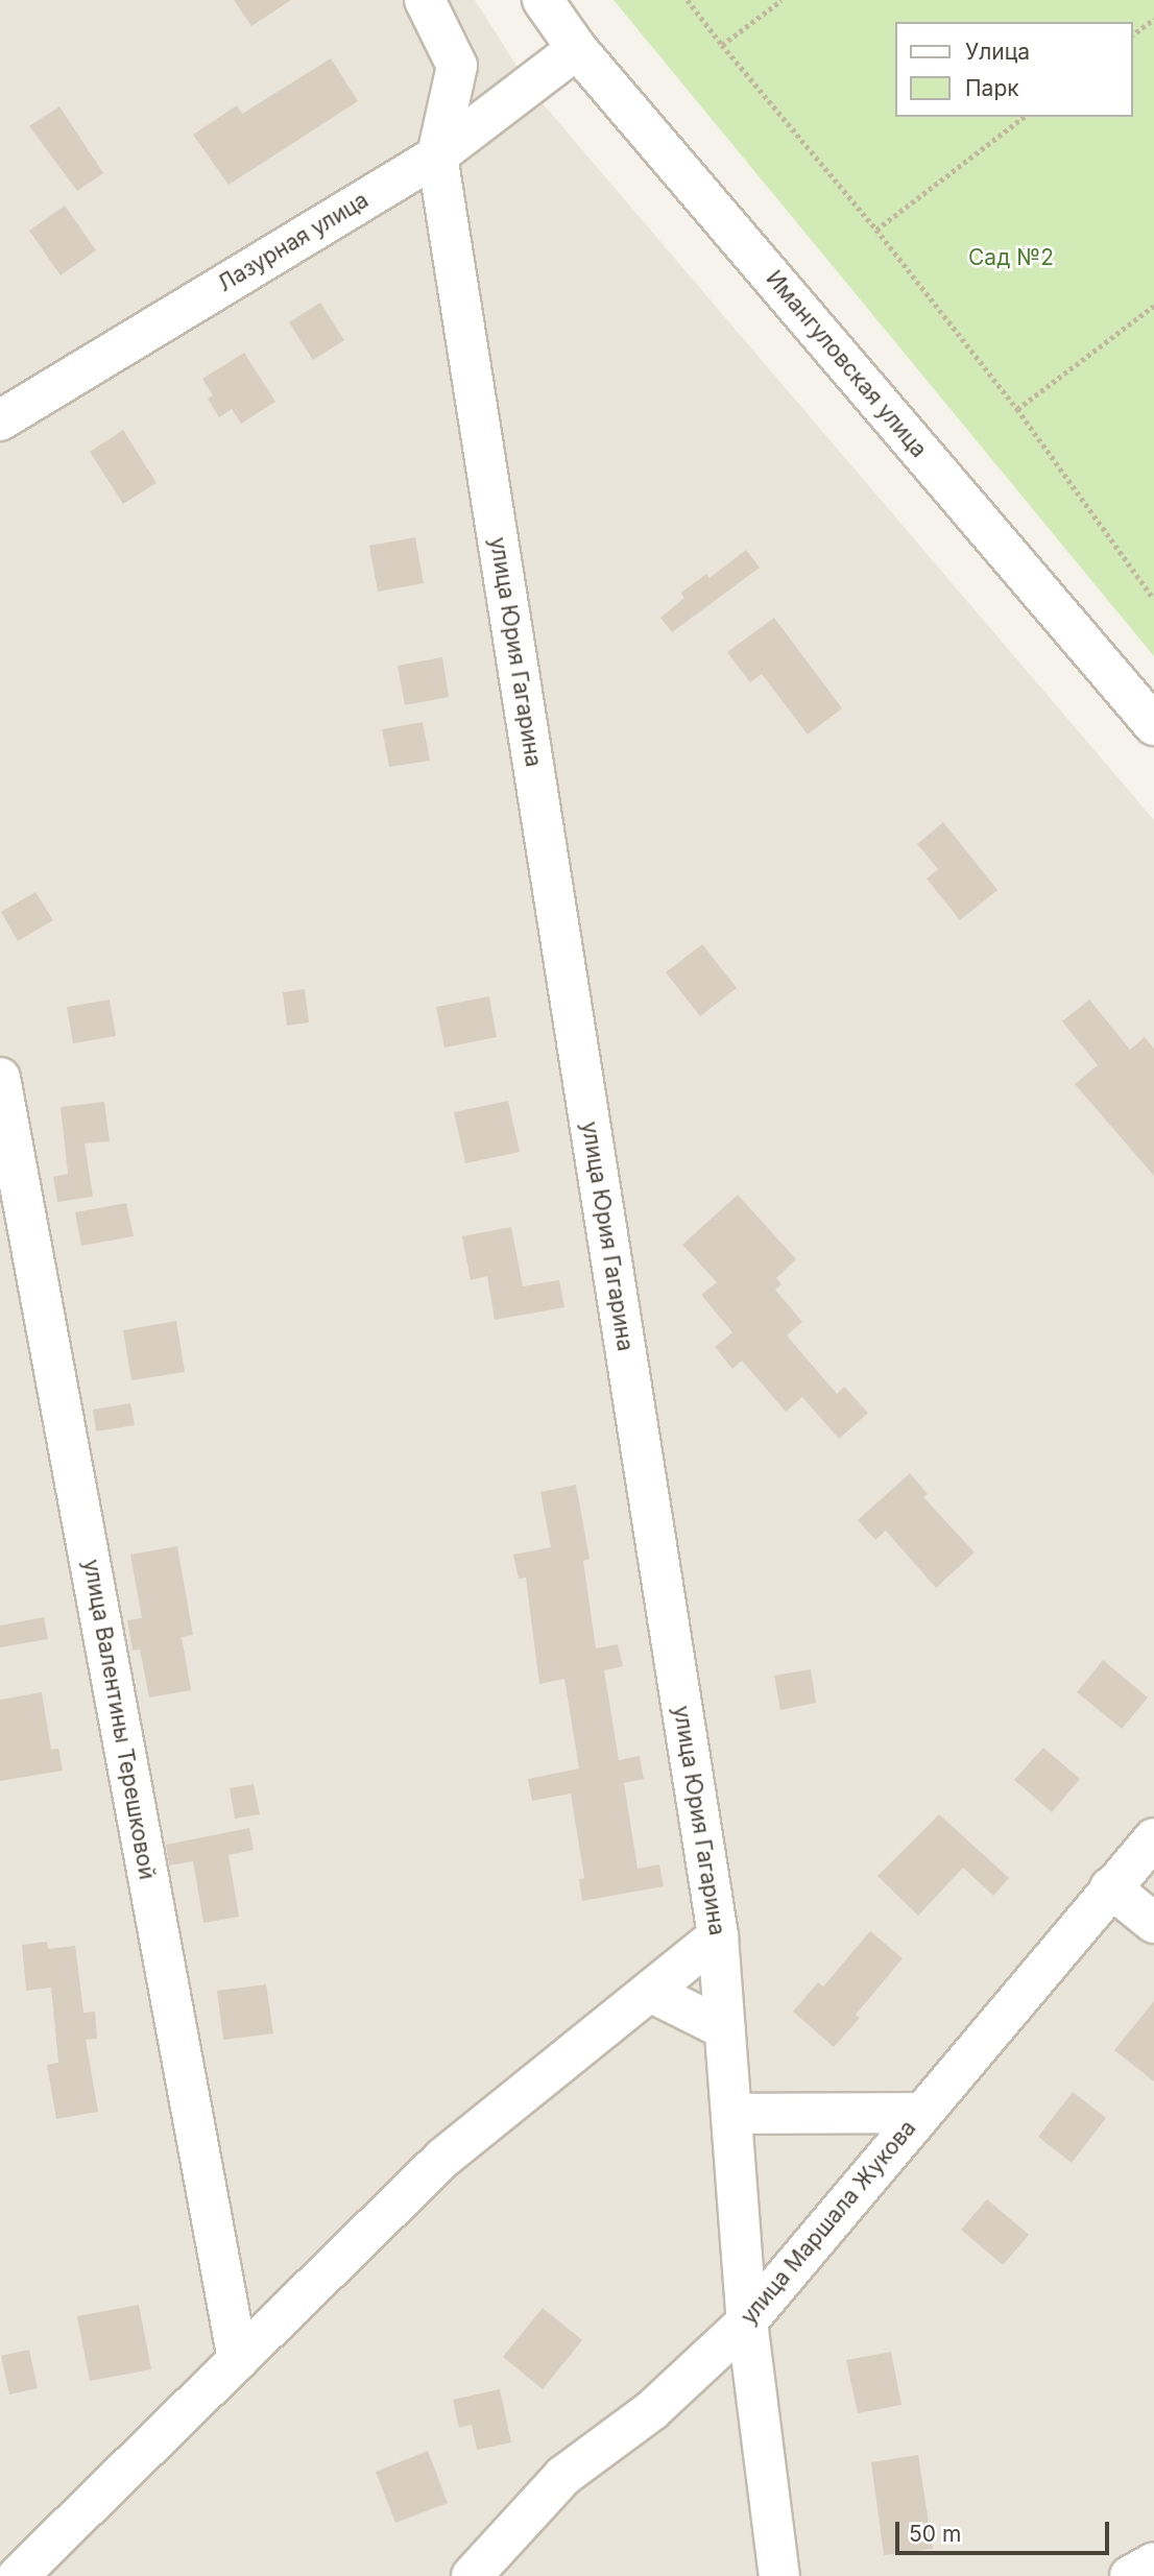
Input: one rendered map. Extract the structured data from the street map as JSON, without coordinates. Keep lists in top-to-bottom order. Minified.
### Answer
{"streets":{"street":["Лазурная улица","Имангуловская улица","улица Юрия Гагарина","улица Валентины Терешковой","улица Маршала Жукова"]},"crossings":[["Лазурная улица","Имангуловская улица"],["Лазурная улица","улица Юрия Гагарина"],["улица Юрия Гагарина","улица Маршала Жукова"]],"parks":["Сад №2"],"legend":["Улица","Парк"],"scale_bar":"50 m"}
